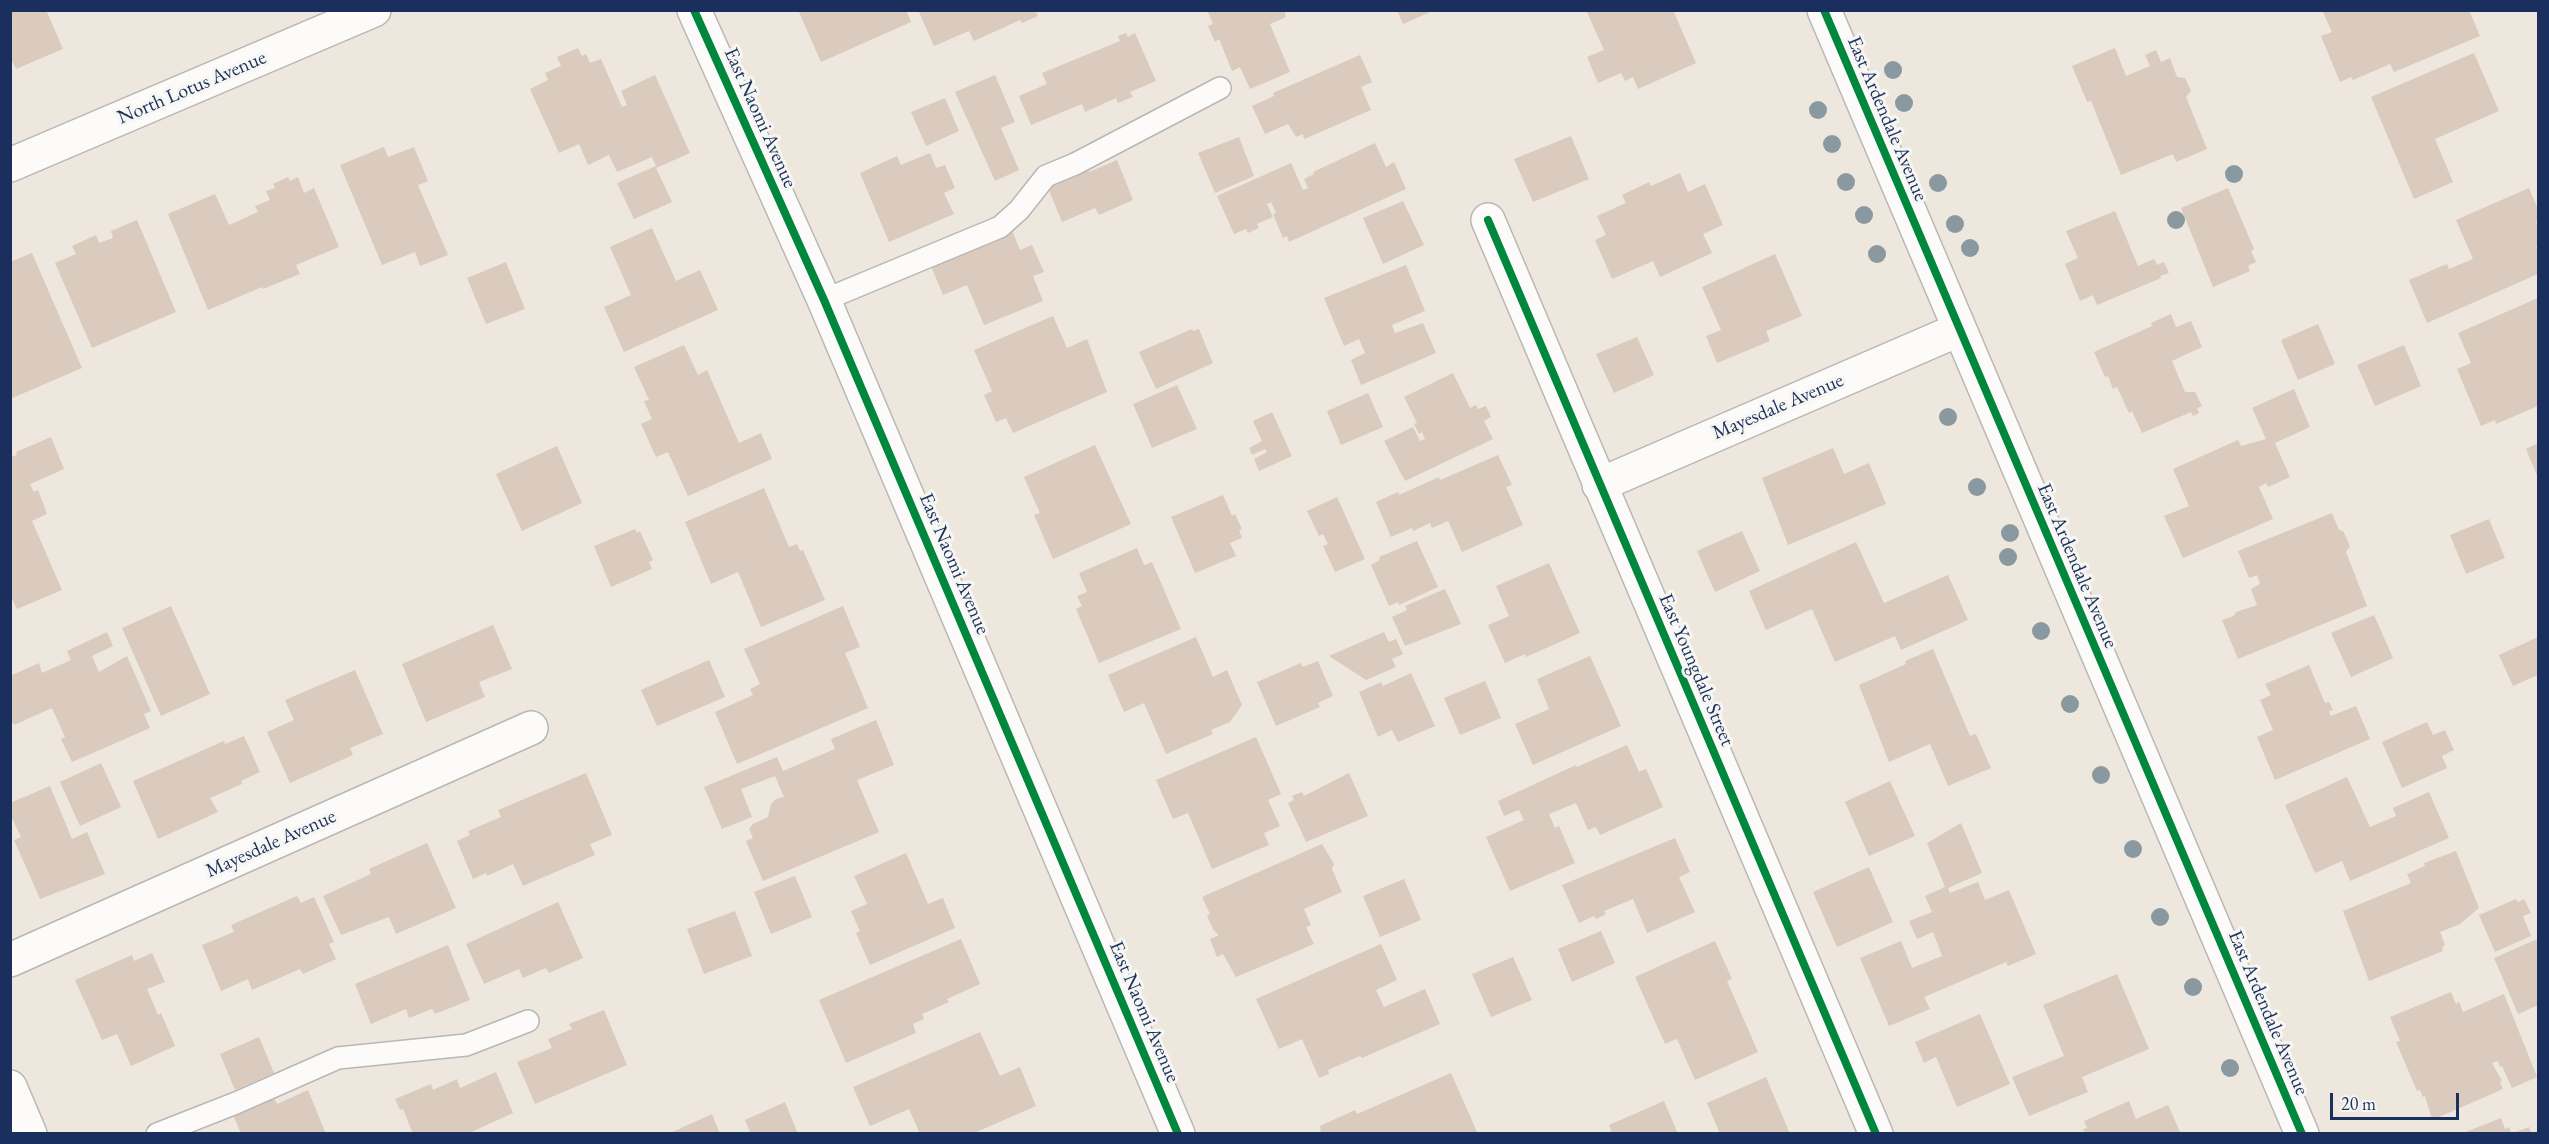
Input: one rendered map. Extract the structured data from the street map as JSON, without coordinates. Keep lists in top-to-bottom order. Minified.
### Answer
{"streets":{"street":["North Lotus Avenue","East Naomi Avenue","East Ardendale Avenue","Mayesdale Avenue","East Youngdale Street"]},"crossings":[["East Ardendale Avenue","Mayesdale Avenue"],["Mayesdale Avenue","East Youngdale Street"]],"scale_bar":"20 m"}
